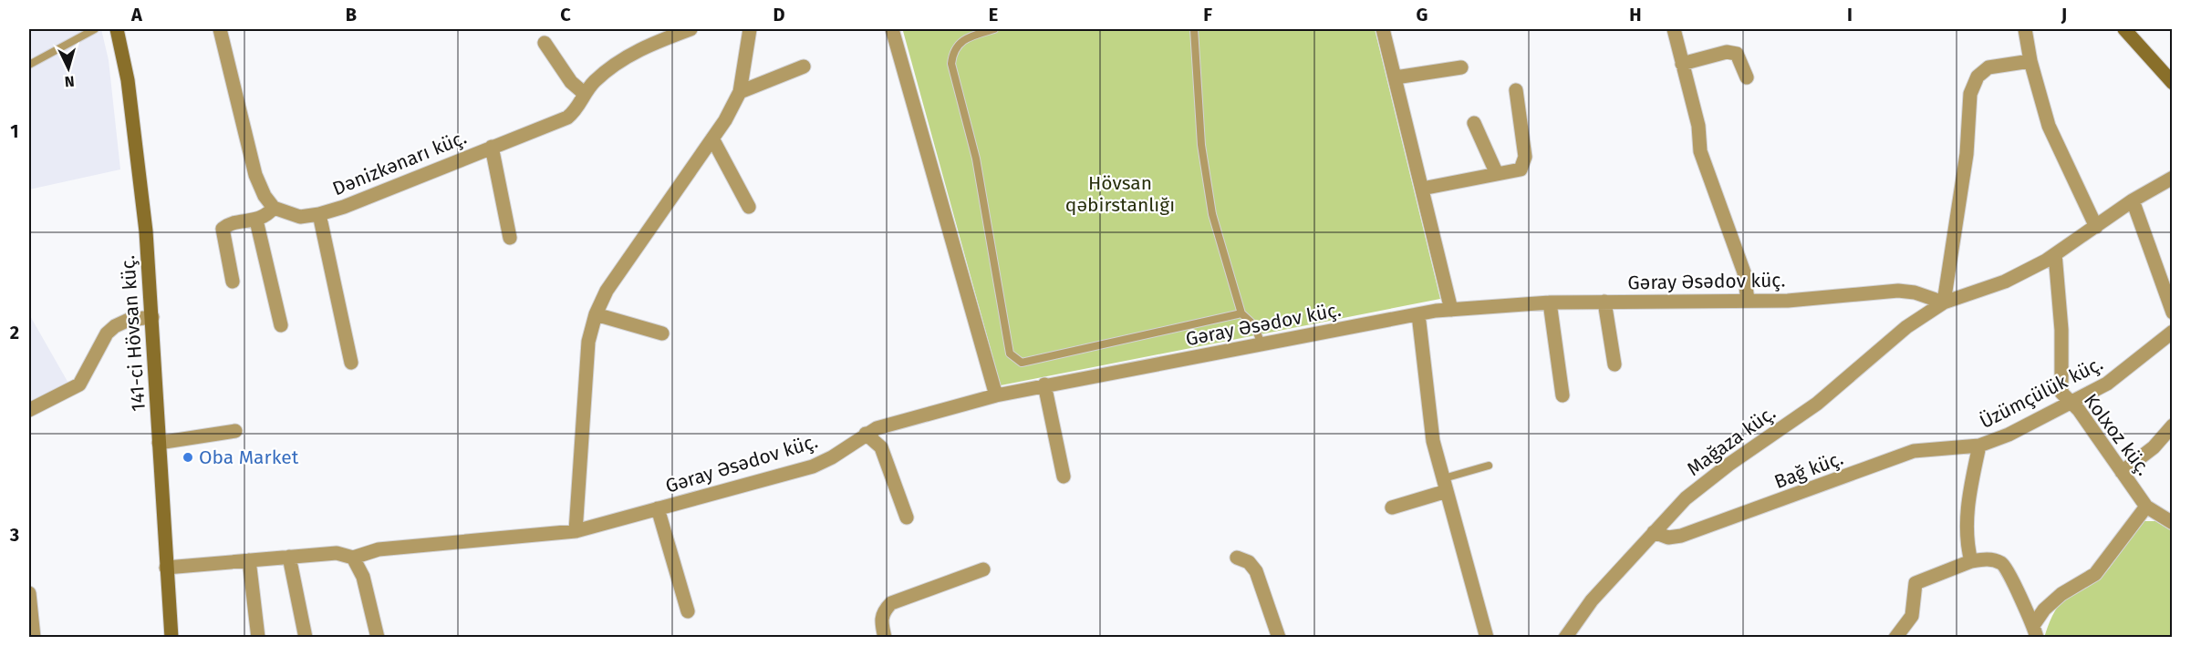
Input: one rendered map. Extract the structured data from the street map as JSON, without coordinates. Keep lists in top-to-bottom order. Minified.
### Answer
{"streets":{"main road":["141-ci Hövsan küç."],"street":["Dənizkənarı küç.","Gəray Əsədov küç.","Üzümçülük küç.","Kolxoz küç.","Mağaza küç.","Bağ küç."]},"crossings":[["Gəray Əsədov küç.","Mağaza küç."],["Üzümçülük küç.","Kolxoz küç."],["Üzümçülük küç.","Bağ küç."],["Mağaza küç.","Bağ küç."]],"parks":["Hövsan qəbirstanlığı"],"places":["Oba Market"],"north":"bottom","grid":{"columns":["A","B","C","D","E","F","G","H","I","J"],"rows":["1","2","3"]}}
